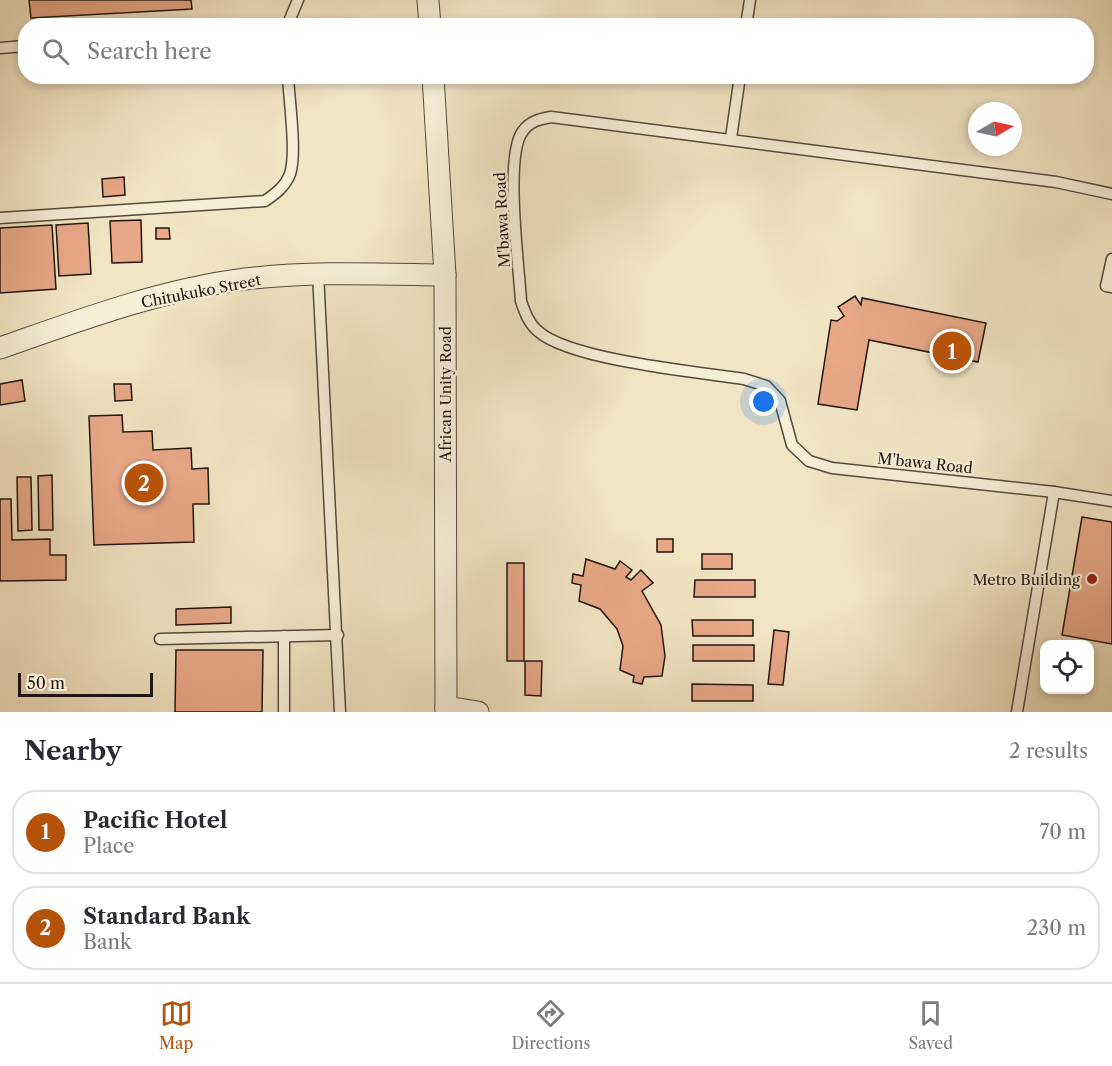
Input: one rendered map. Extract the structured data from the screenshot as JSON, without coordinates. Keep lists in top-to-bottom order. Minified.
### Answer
{"streets":{"street":["Chitukuko Street","African Unity Road"],"lane":["M'bawa Road"]},"crossings":[["Chitukuko Street","African Unity Road"]],"places":["Metro Building"],"scale_bar":"50 m","north":"right","page":{"search":"Search here","pins":["1","2"],"scale":"50 m","heading":["Nearby","2 results"],"list":[{"mark":"1","name":"Pacific Hotel","note":"Place","value":"70 m"},{"mark":"2","name":"Standard Bank","note":"Bank","value":"230 m"}],"nav":["Map","Directions","Saved"]}}
